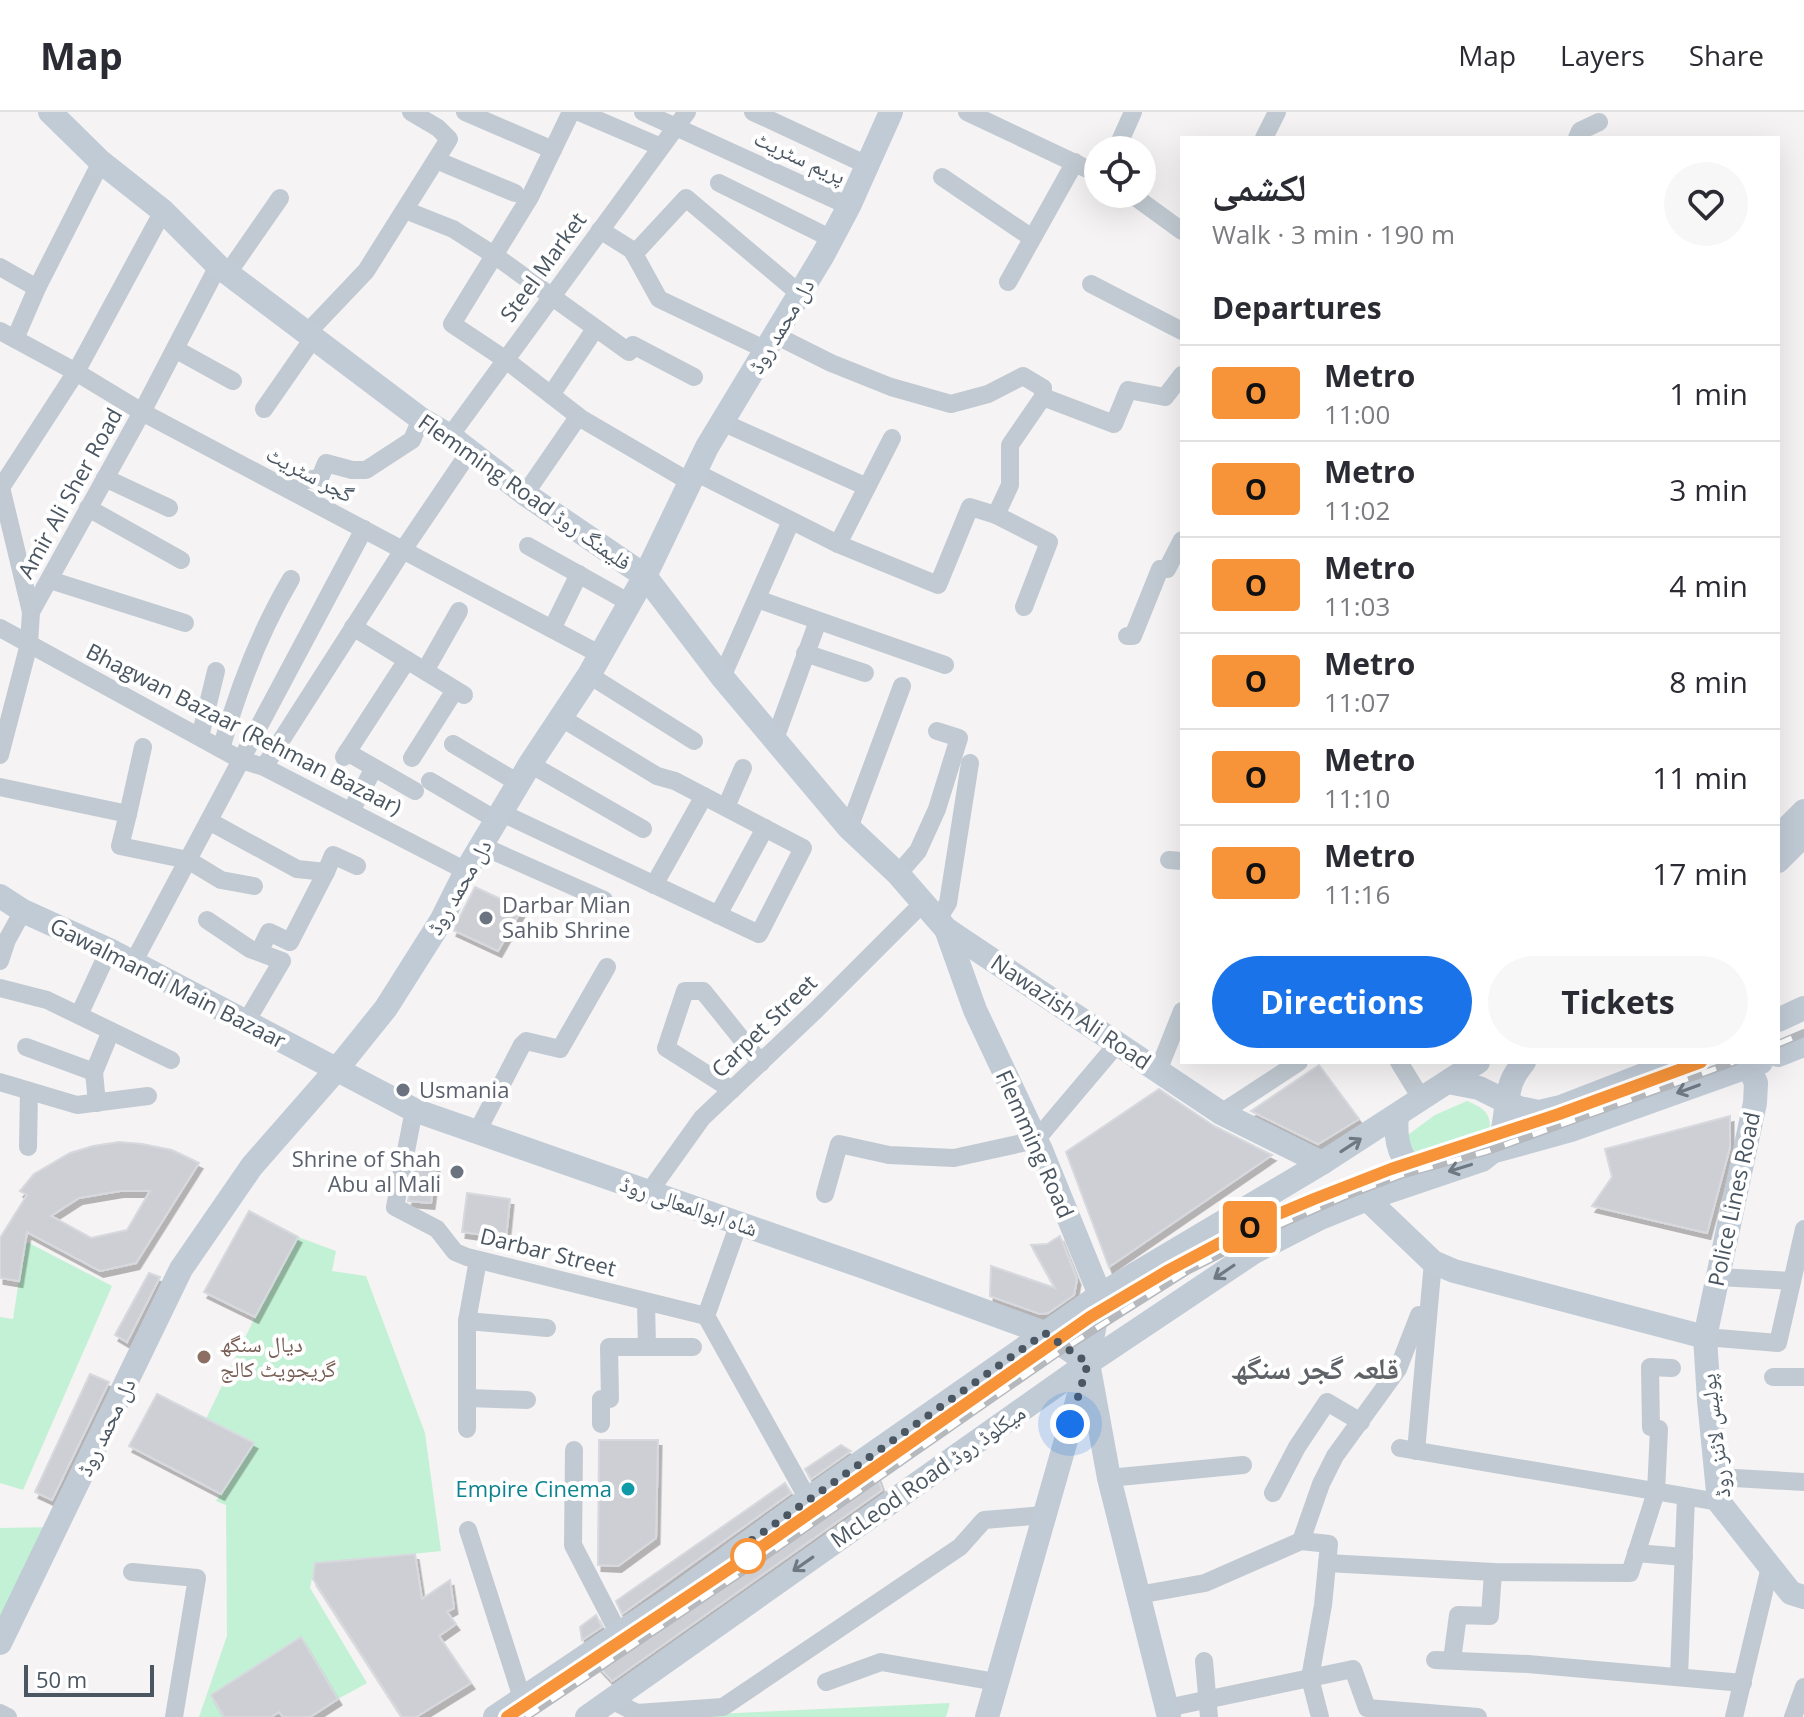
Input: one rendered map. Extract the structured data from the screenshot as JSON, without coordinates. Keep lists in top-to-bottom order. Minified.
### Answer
{"streets":{"street":["پریم سٹریٹ","Steel Market","دل محمد روڈ","گجر سٹریٹ","Flemming Road فلیمنگ روڈ","Amir Ali Sher Road","Bhagwan Bazaar (Rehman Bazaar)","Gawalmandi Main Bazaar","Nawazish Ali Road","Carpet Street","Flemming Road","Police Lines Road","شاہ ابوالمعالی روڈ","Darbar Street","پولیس لائنز روڈ","McLeod Road میکلوڈ روڈ"]},"crossings":[["پریم سٹریٹ","Steel Market"],["پریم سٹریٹ","دل محمد روڈ"],["Steel Market","Flemming Road فلیمنگ روڈ"],["دل محمد روڈ","گجر سٹریٹ"],["دل محمد روڈ","Flemming Road فلیمنگ روڈ"],["دل محمد روڈ","Bhagwan Bazaar (Rehman Bazaar)"],["دل محمد روڈ","Gawalmandi Main Bazaar"],["دل محمد روڈ","شاہ ابوالمعالی روڈ"],["گجر سٹریٹ","Amir Ali Sher Road"],["Flemming Road فلیمنگ روڈ","Amir Ali Sher Road"],["Flemming Road فلیمنگ روڈ","Nawazish Ali Road"],["Flemming Road فلیمنگ روڈ","Carpet Street"],["Flemming Road فلیمنگ روڈ","Flemming Road"],["Amir Ali Sher Road","Bhagwan Bazaar (Rehman Bazaar)"],["Gawalmandi Main Bazaar","شاہ ابوالمعالی روڈ"],["Nawazish Ali Road","Carpet Street"],["Nawazish Ali Road","Flemming Road"],["Carpet Street","Flemming Road"],["Carpet Street","شاہ ابوالمعالی روڈ"],["Police Lines Road","پولیس لائنز روڈ"],["Police Lines Road","McLeod Road میکلوڈ روڈ"],["شاہ ابوالمعالی روڈ","Darbar Street"],["شاہ ابوالمعالی روڈ","McLeod Road میکلوڈ روڈ"]],"districts":["قلعہ گجر سنگھ"],"places":["Darbar Mian Sahib Shrine","Usmania","Shrine of Shah Abu al Mali","دیال سنگھ گریجویٹ کالج","Empire Cinema"],"lines":["metro line O"],"scale_bar":"50 m","page":{"header":"Map","nav":["Map","Layers","Share"],"on_map":"O","heading":[["لکشمی","Walk · 3 min · 190 m"],"Departures"],"list":[{"mark":"O","name":"Metro","note":"11:00","value":"1 min"},{"mark":"O","name":"Metro","note":"11:02","value":"3 min"},{"mark":"O","name":"Metro","note":"11:03","value":"4 min"},{"mark":"O","name":"Metro","note":"11:07","value":"8 min"},{"mark":"O","name":"Metro","note":"11:10","value":"11 min"},{"mark":"O","name":"Metro","note":"11:16","value":"17 min"}],"buttons":["Directions","Tickets"],"scale":"50 m"}}
